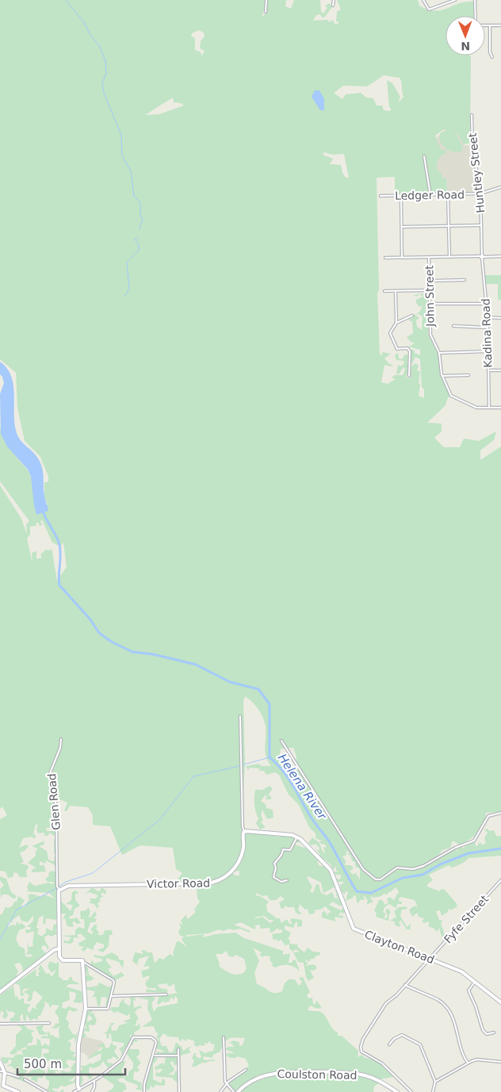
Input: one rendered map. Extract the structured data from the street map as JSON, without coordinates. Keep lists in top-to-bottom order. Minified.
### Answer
{"streets":{"street":["Huntley Street","Ledger Road","John Street","Kadina Road","Glen Road","Victor Road","Fyfe Street","Clayton Road","Coulston Road"]},"crossings":[["Huntley Street","Ledger Road"],["Huntley Street","Kadina Road"],["John Street","Kadina Road"],["Glen Road","Victor Road"],["Fyfe Street","Clayton Road"]],"water":["Helena River"],"scale_bar":"500 m","north":"bottom"}
